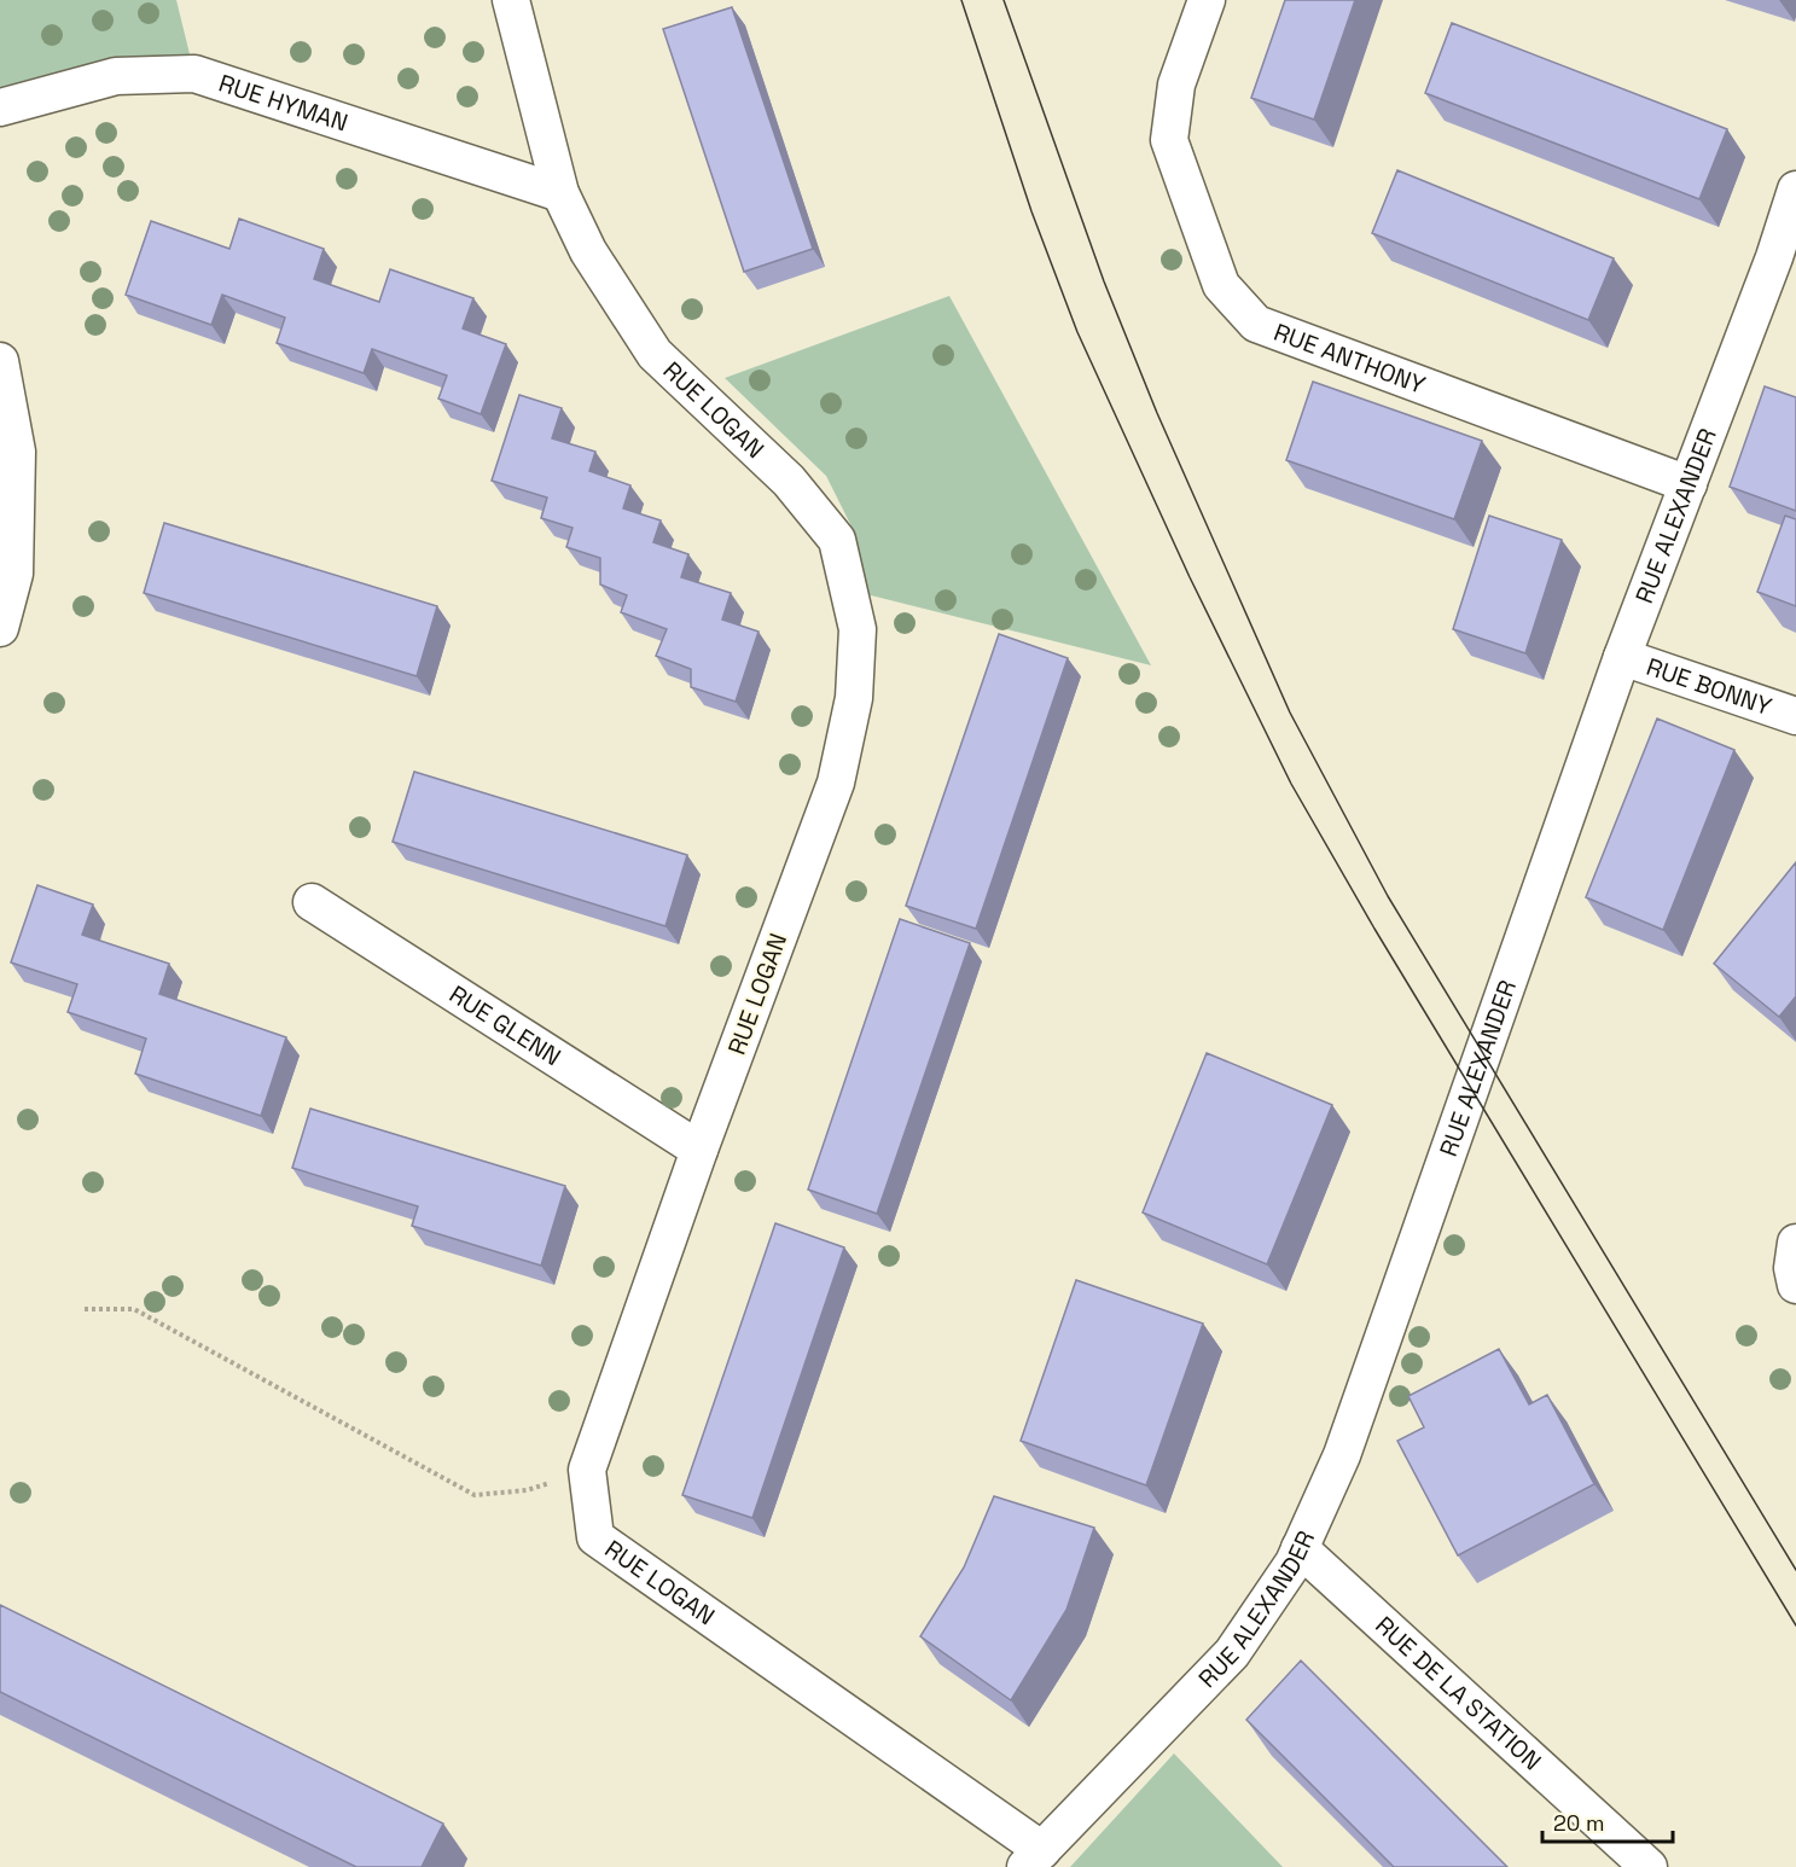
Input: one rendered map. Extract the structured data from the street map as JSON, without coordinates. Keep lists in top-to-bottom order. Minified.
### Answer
{"streets":{"street":["RUE HYMAN","RUE ANTHONY","RUE LOGAN","RUE ALEXANDER","RUE BONNY","RUE GLENN","RUE DE LA STATION"]},"crossings":[["RUE HYMAN","RUE LOGAN"],["RUE ANTHONY","RUE ALEXANDER"],["RUE LOGAN","RUE ALEXANDER"],["RUE LOGAN","RUE GLENN"],["RUE ALEXANDER","RUE BONNY"],["RUE ALEXANDER","RUE DE LA STATION"]],"scale_bar":"20 m"}
